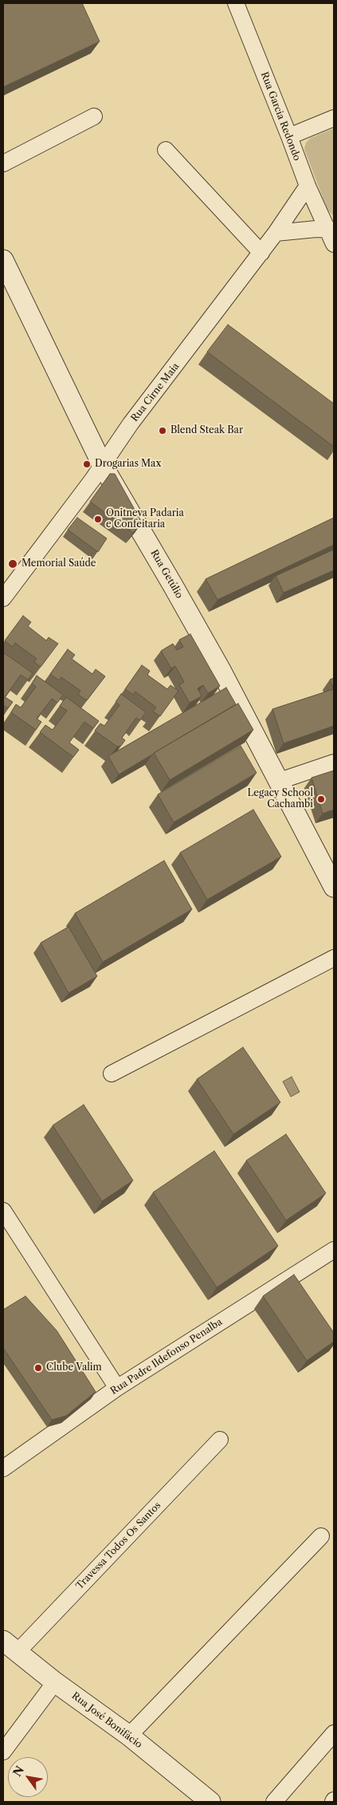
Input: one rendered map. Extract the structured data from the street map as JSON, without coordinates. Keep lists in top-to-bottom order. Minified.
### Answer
{"streets":{"street":["Rua Garcia Redondo","Rua Cirne Maia","Rua Getúlio","Rua Padre Ildefonso Penalba","Travessa Todos Os Santos","Rua José Bonifácio"]},"crossings":[["Rua Garcia Redondo","Rua Cirne Maia"],["Rua Cirne Maia","Rua Getúlio"],["Travessa Todos Os Santos","Rua José Bonifácio"]],"places":["Blend Steak Bar","Drogarias Max","Onitneva Padaria e Confeitaria","Memorial Saúde","Legacy School Cachambi","Clube Valim"],"north":"top left"}
